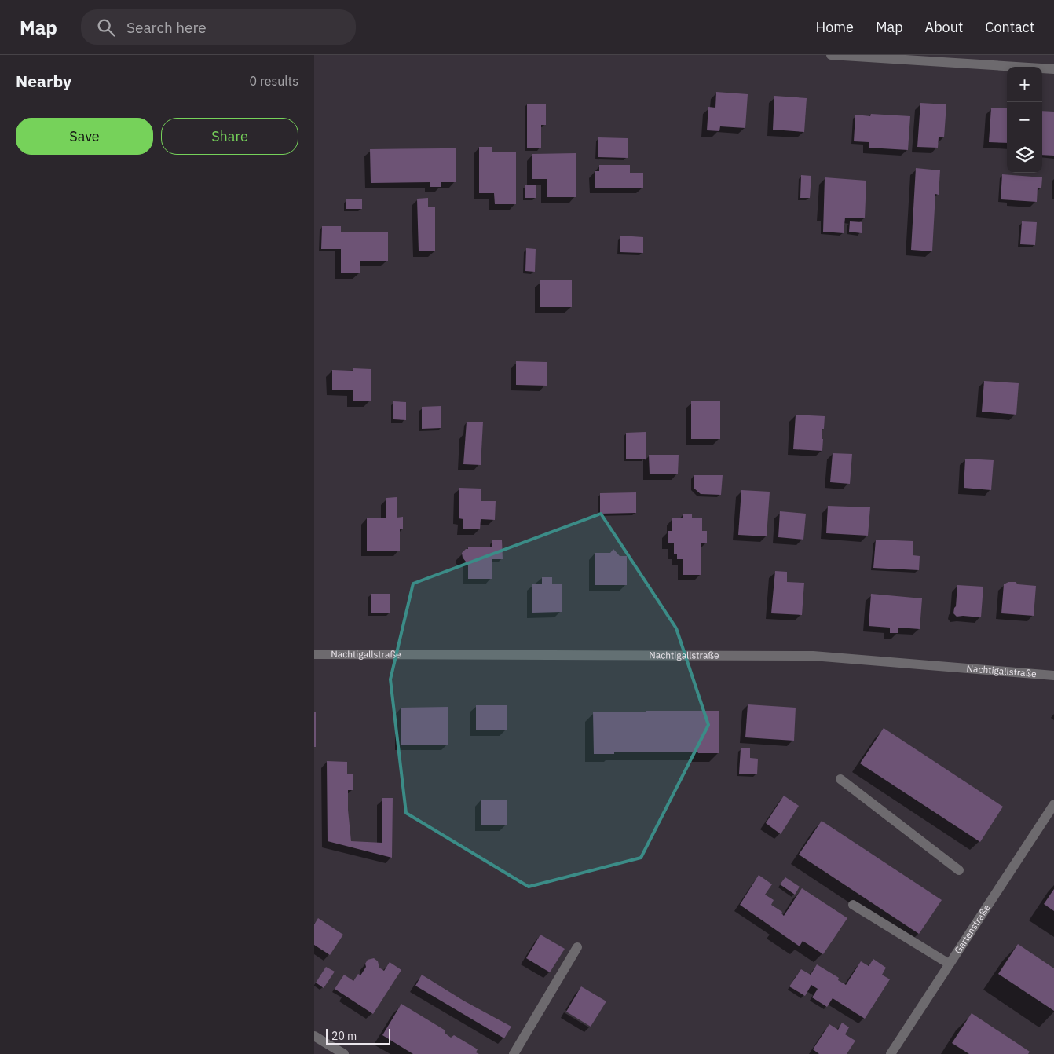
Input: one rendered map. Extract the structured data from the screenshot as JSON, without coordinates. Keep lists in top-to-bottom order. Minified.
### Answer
{"streets":{"street":["Nachtigallstraße","Gartenstraße"]},"scale_bar":"20 m","page":{"header":"Map","search":"Search here","nav":["Home","Map","About","Contact"],"heading":["Nearby","0 results"],"map_buttons":["+","−"],"buttons":["Save","Share"],"scale":"20 m"}}
